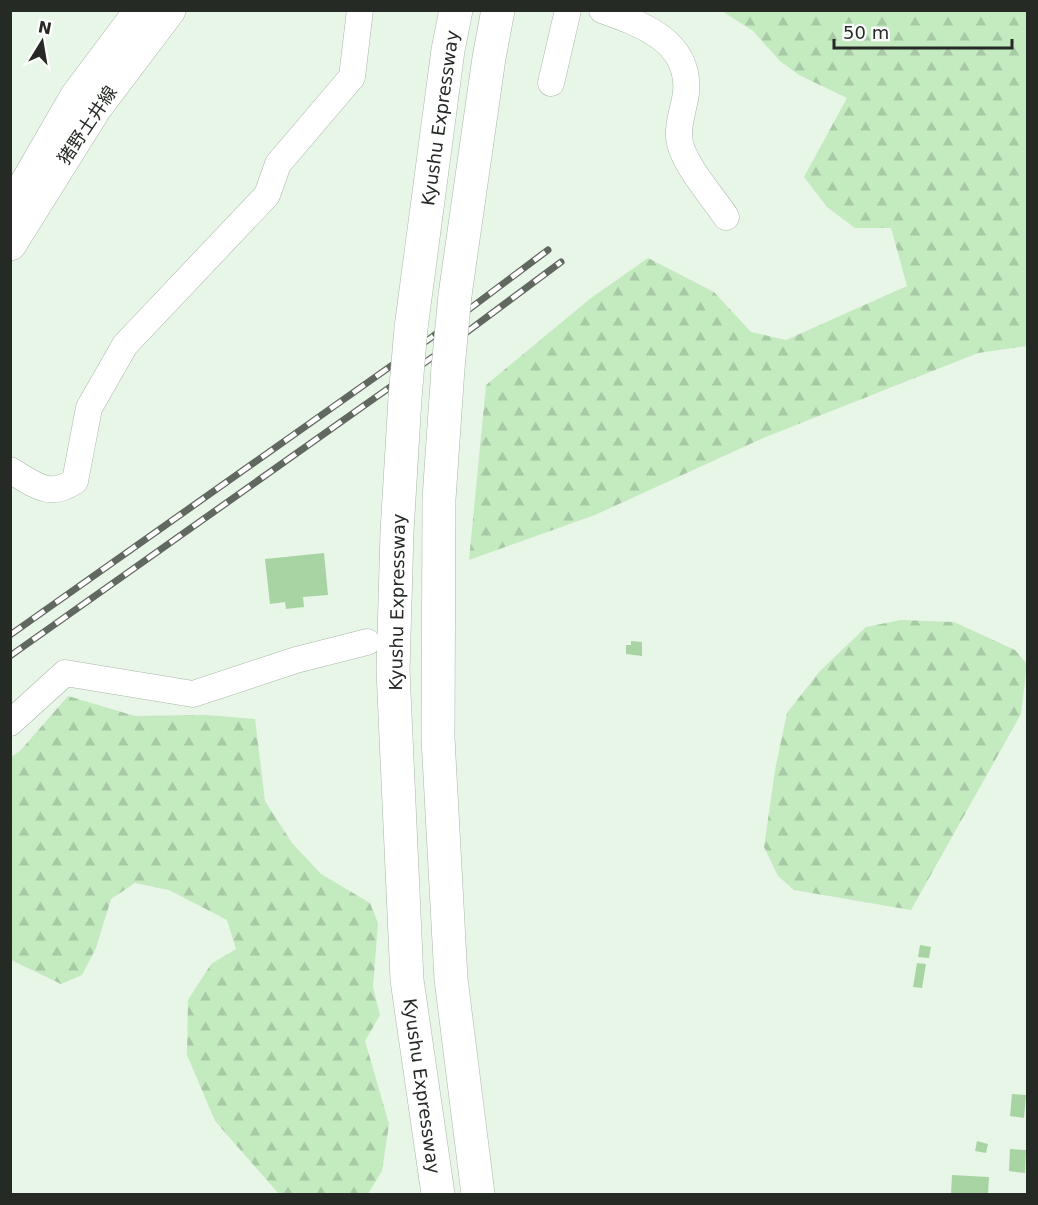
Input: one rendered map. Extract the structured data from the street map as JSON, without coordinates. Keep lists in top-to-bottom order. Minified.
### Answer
{"streets":{"main road":["Kyushu Expressway","猪野土井線"]},"scale_bar":"50 m","north":"top"}
